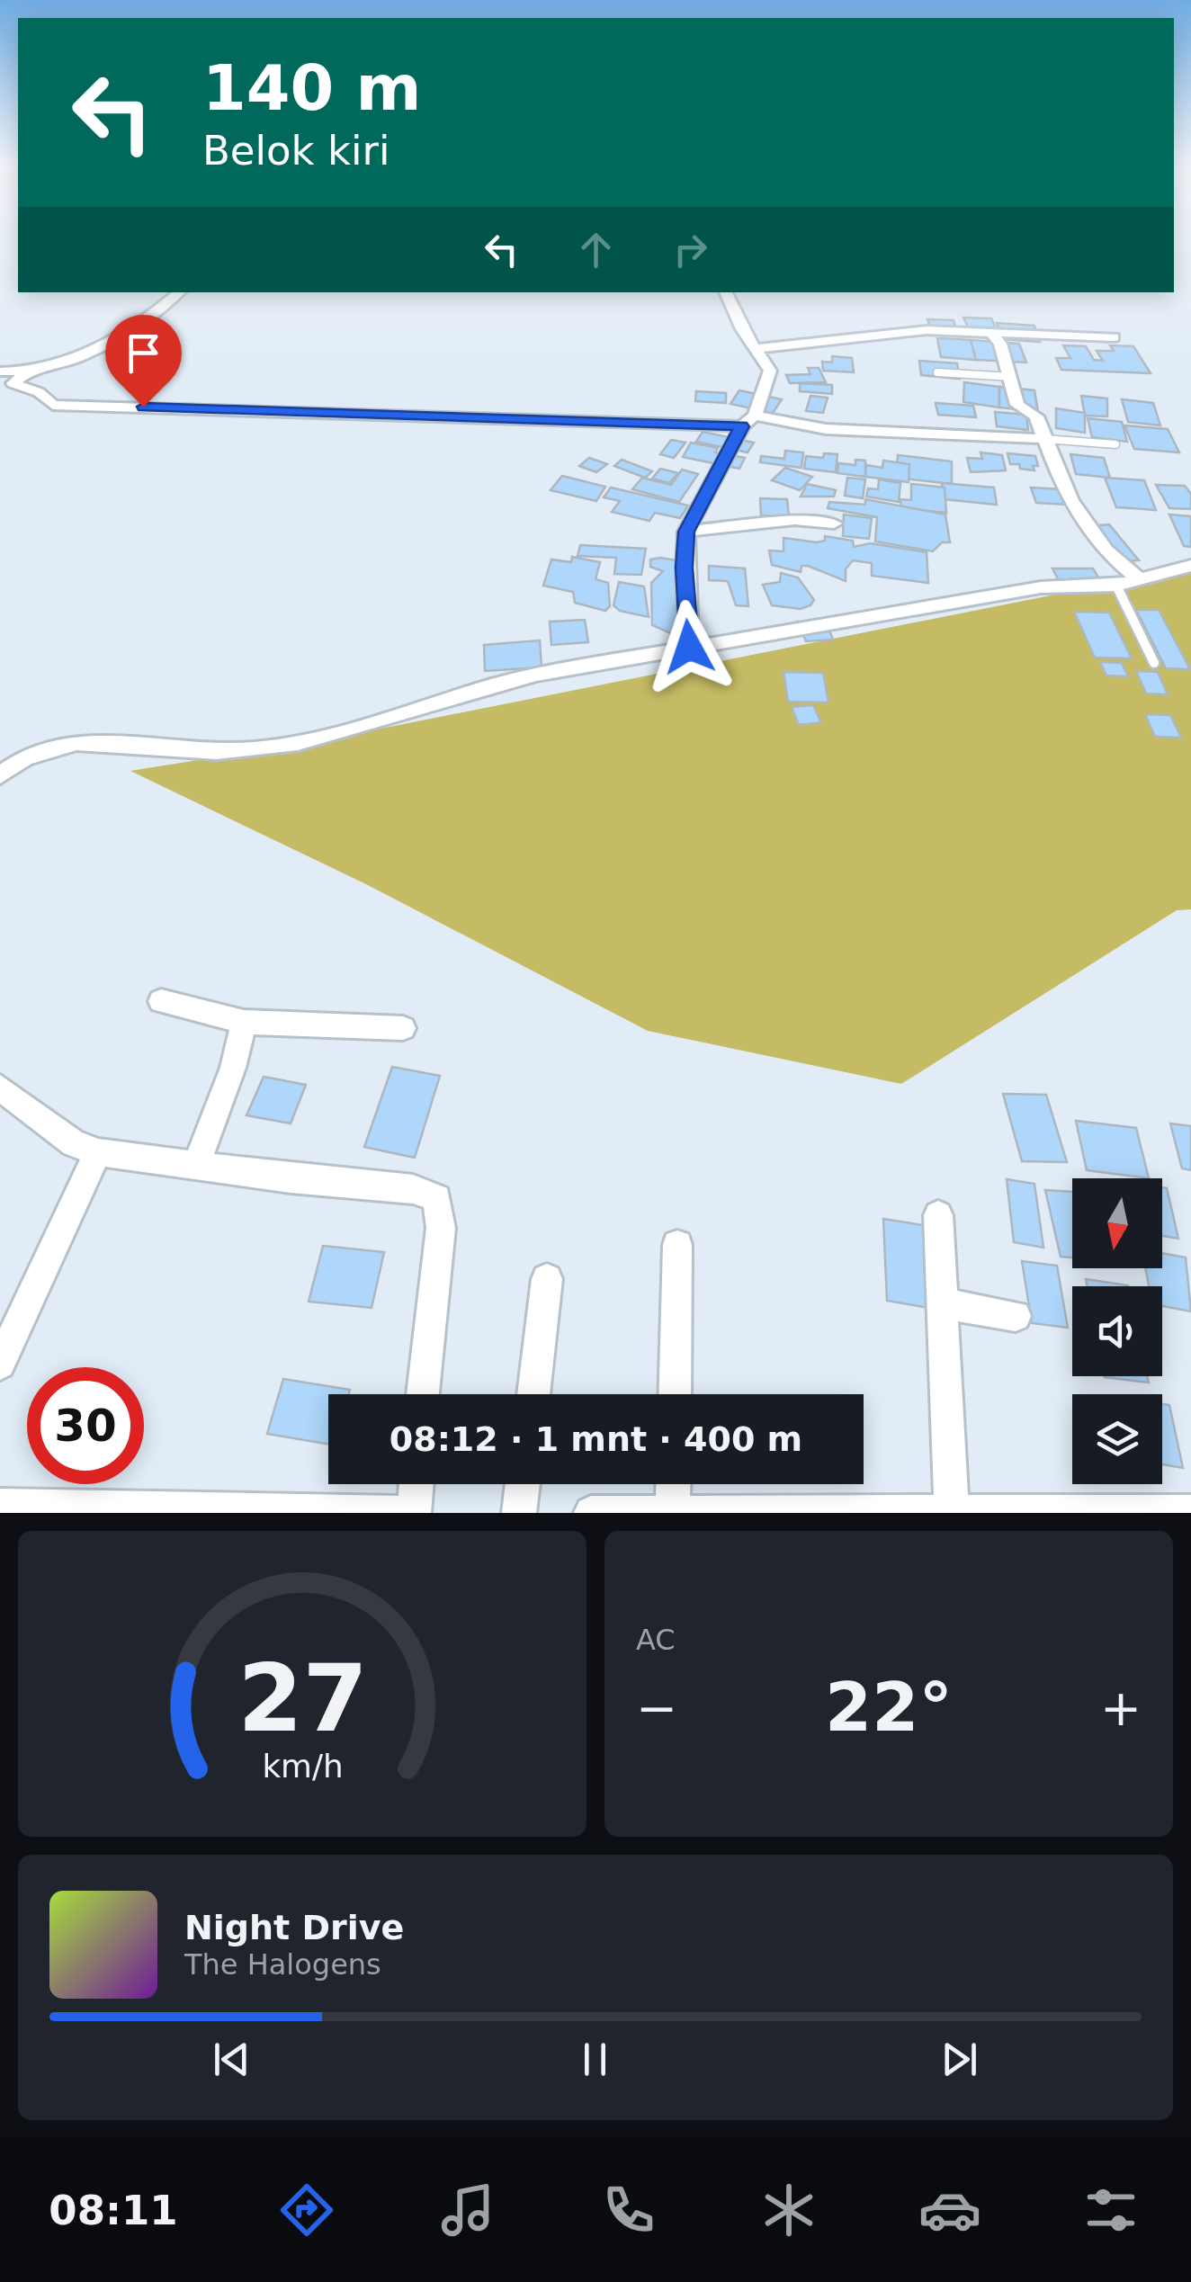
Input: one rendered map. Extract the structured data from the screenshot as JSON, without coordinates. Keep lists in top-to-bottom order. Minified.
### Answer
{"north":"bottom","page":{"turn":["140 m","Belok kiri"],"limit":"30","trip":"08:12 · 1 mnt · 400 m","tile":"AC","heat":["−","22°","+"],"song":["Night Drive","The Halogens"],"tabs":"08:11","gauge":["27","km/h"]}}
